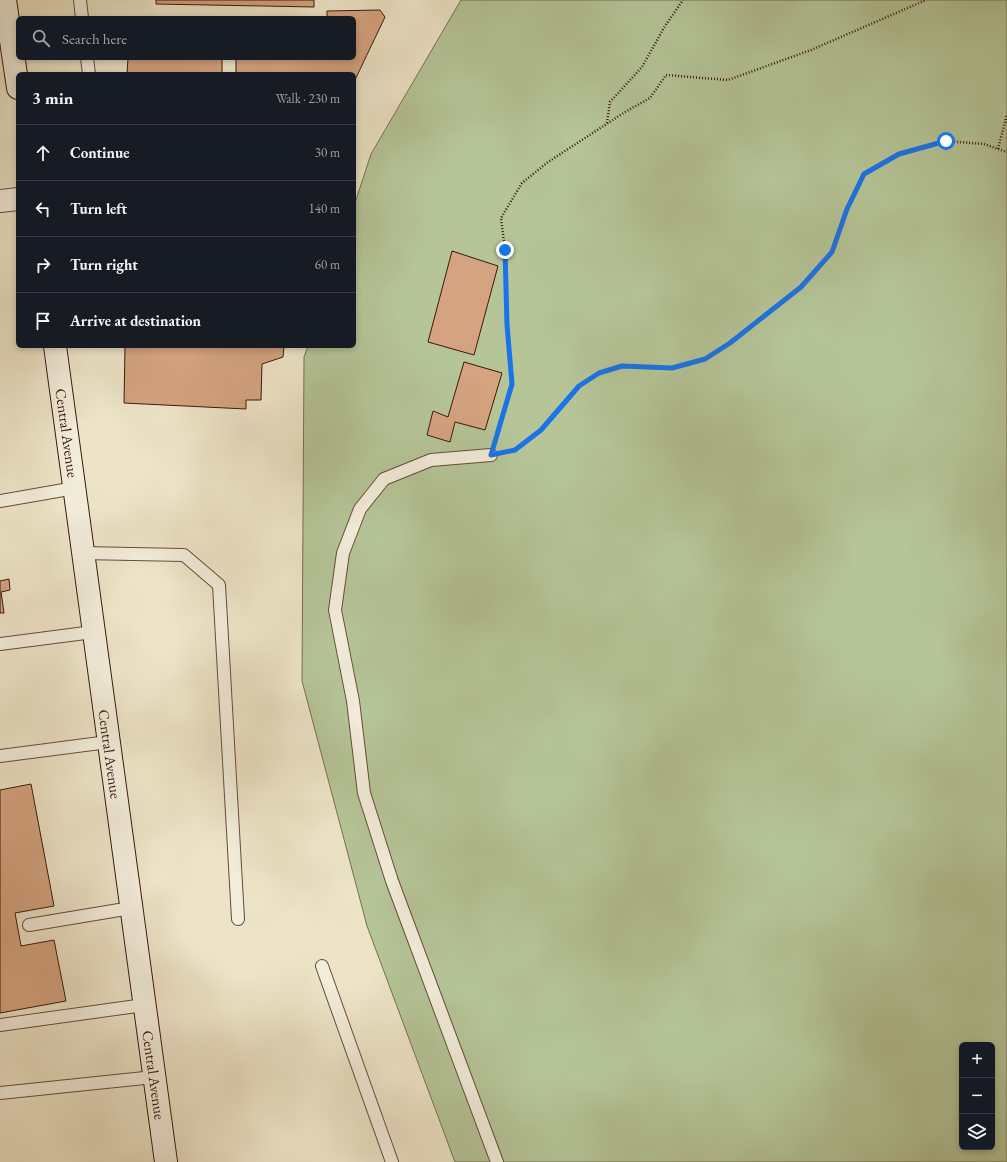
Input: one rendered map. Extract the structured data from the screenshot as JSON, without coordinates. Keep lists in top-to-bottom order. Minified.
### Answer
{"streets":{"main road":["Central Avenue"]},"page":{"search":"Search here","heading":["3 min","Walk · 230 m"],"list":[["Continue","30 m"],["Turn left","140 m"],["Turn right","60 m"],"Arrive at destination"],"map_buttons":["+","−"]}}
